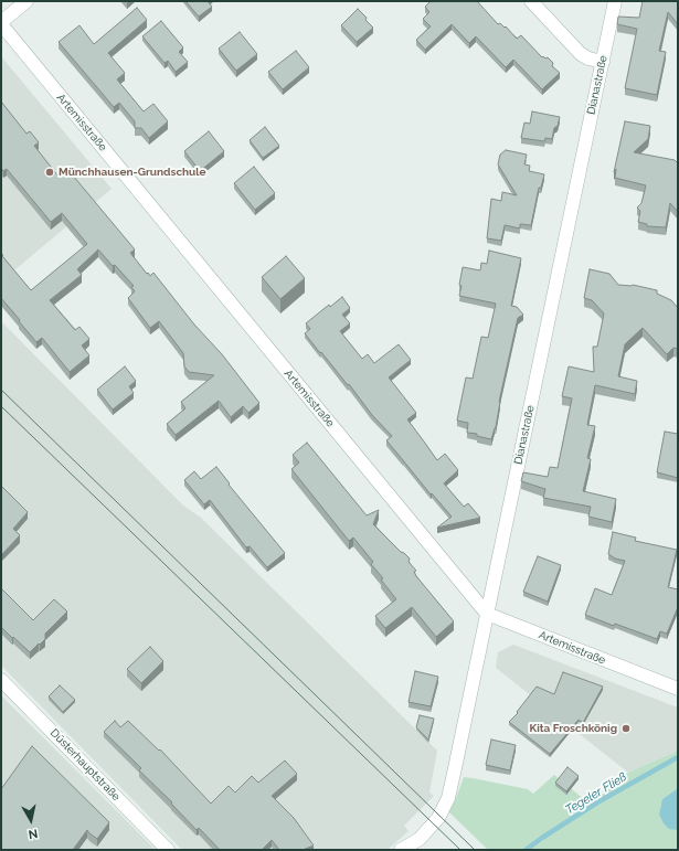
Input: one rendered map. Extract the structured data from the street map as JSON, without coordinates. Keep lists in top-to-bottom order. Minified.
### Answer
{"streets":{"street":["Dianastraße","Artemisstraße","Düsterhauptstraße"]},"crossings":[["Dianastraße","Artemisstraße"]],"water":["Tegeler Fließ"],"places":["Münchhausen-Grundschule","Kita Froschkönig"],"north":"bottom"}
